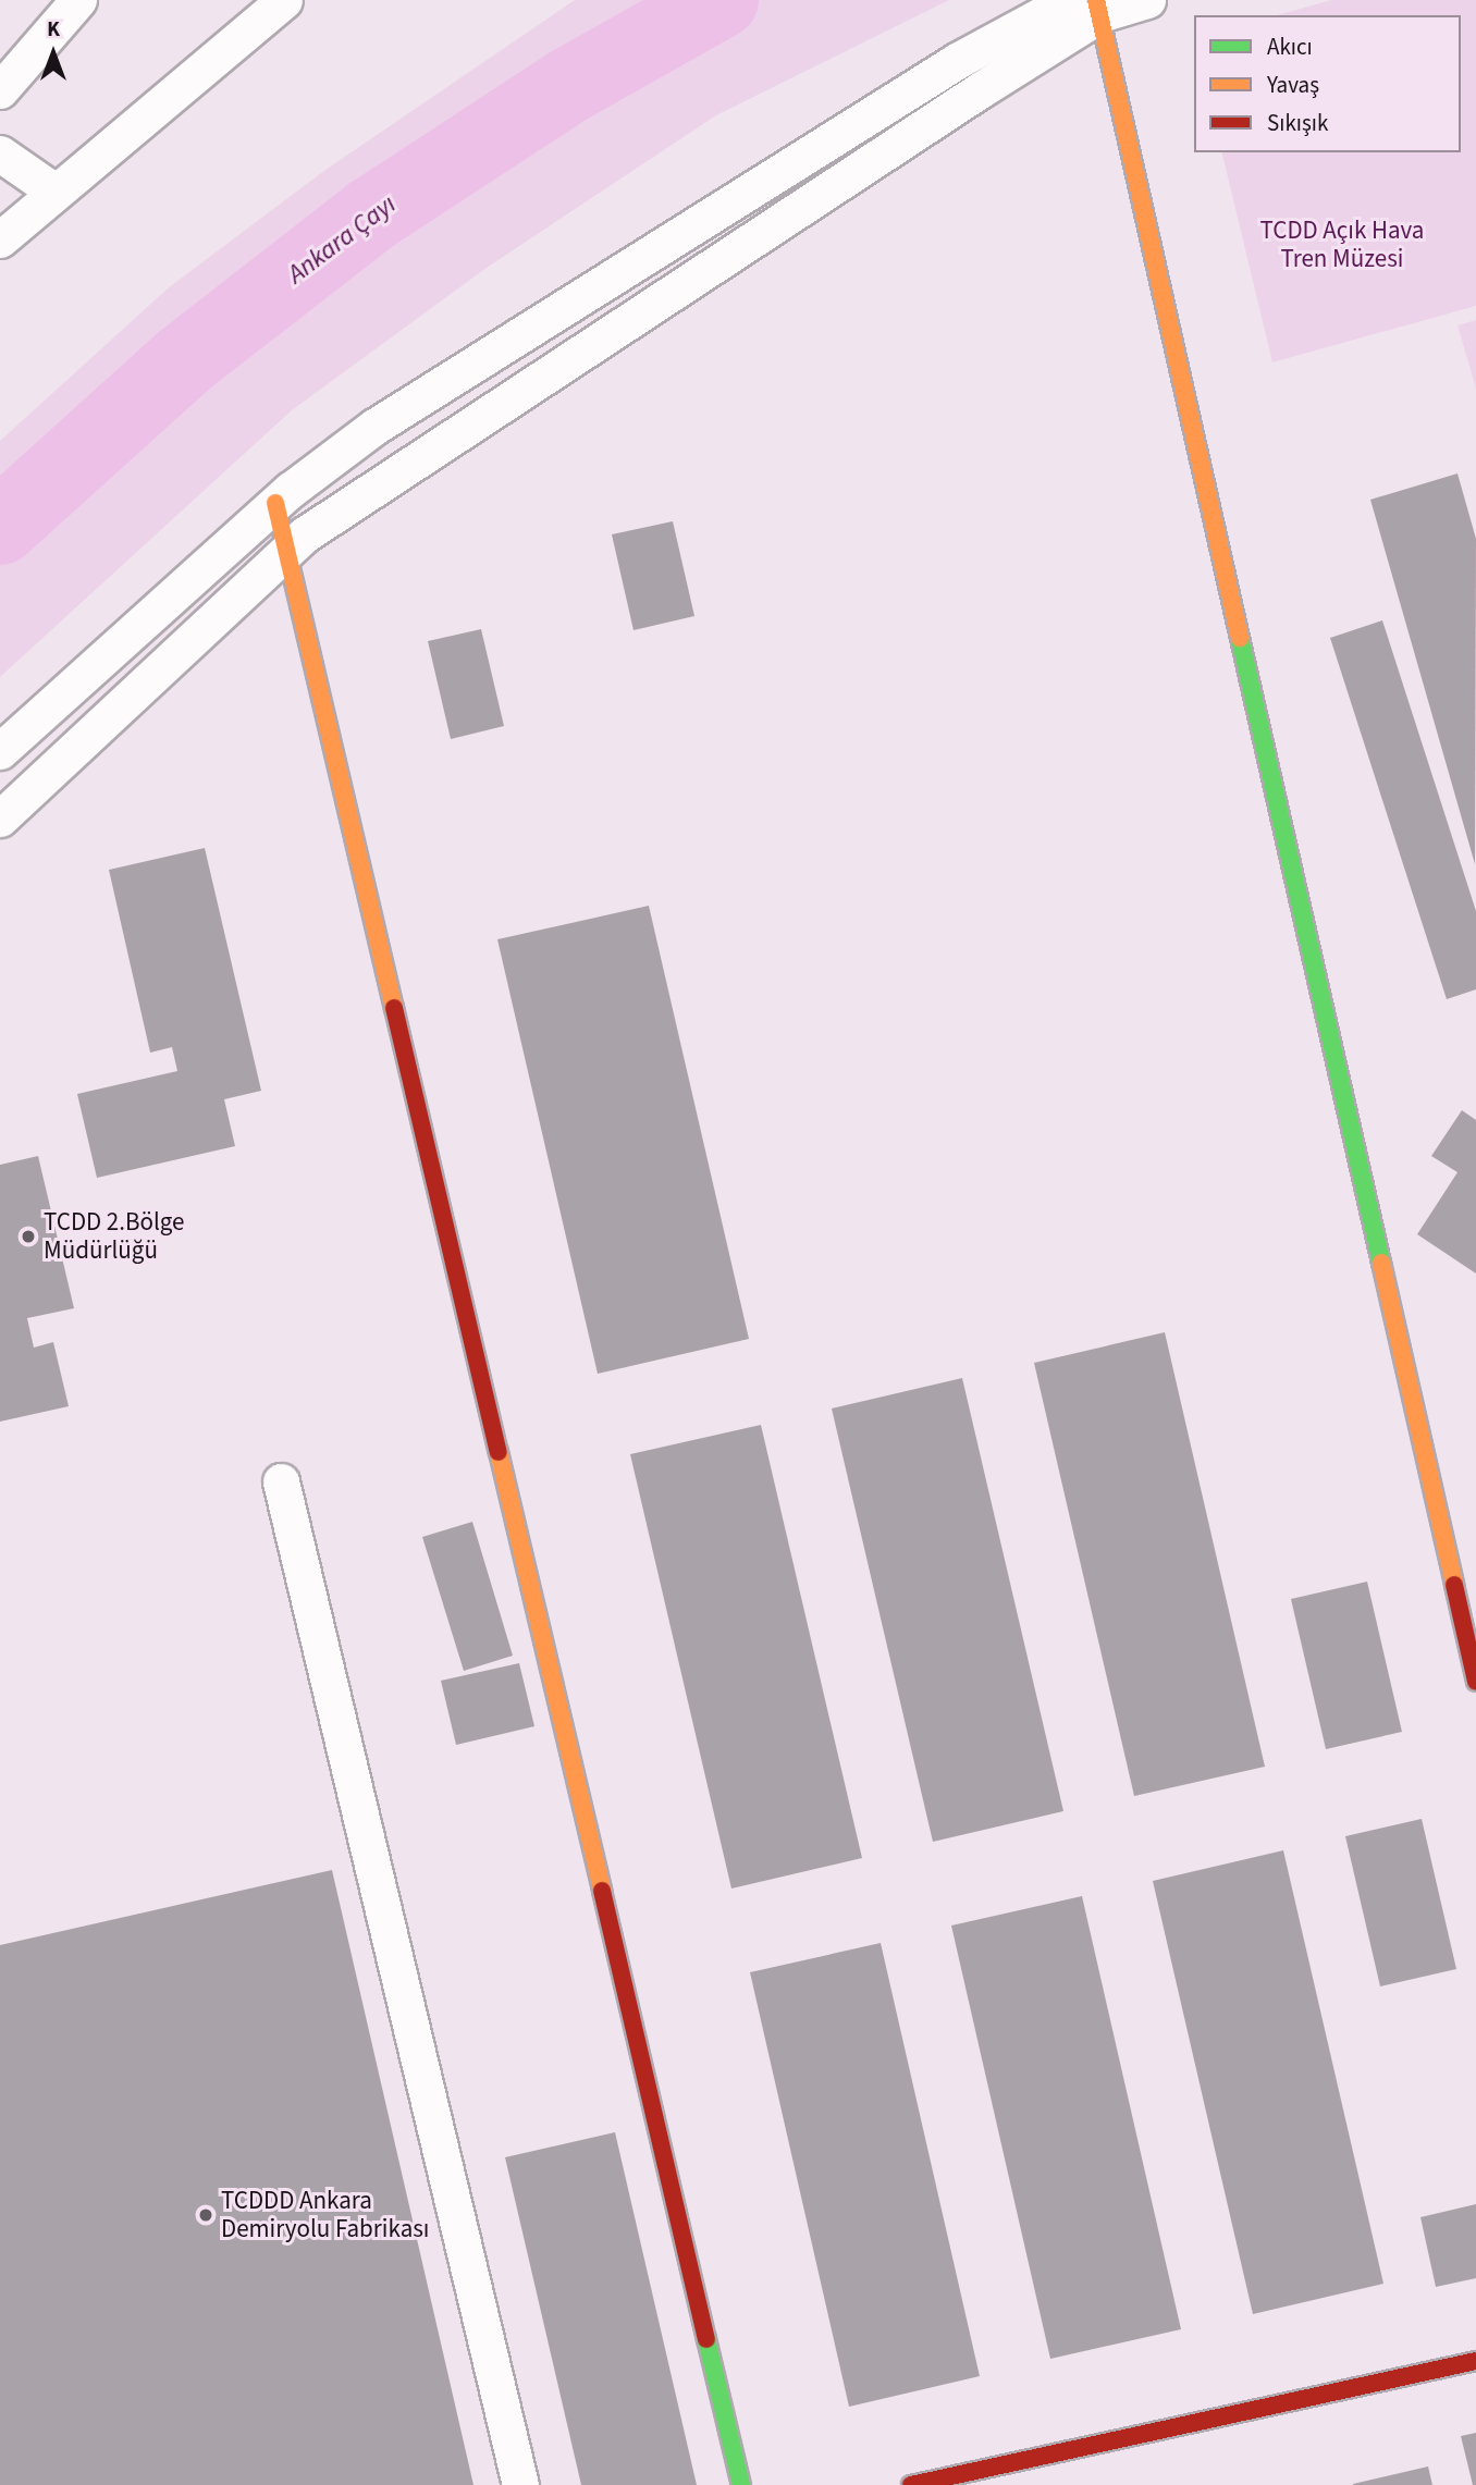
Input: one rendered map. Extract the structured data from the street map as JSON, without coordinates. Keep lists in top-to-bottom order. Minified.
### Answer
{"water":["Ankara Çayı"],"parks":["TCDD Açık Hava Tren Müzesi"],"places":["TCDD 2.Bölge Müdürlüğü","TCDDD Ankara Demiryolu Fabrikası"],"legend":["Akıcı","Yavaş","Sıkışık"],"north":"top"}
